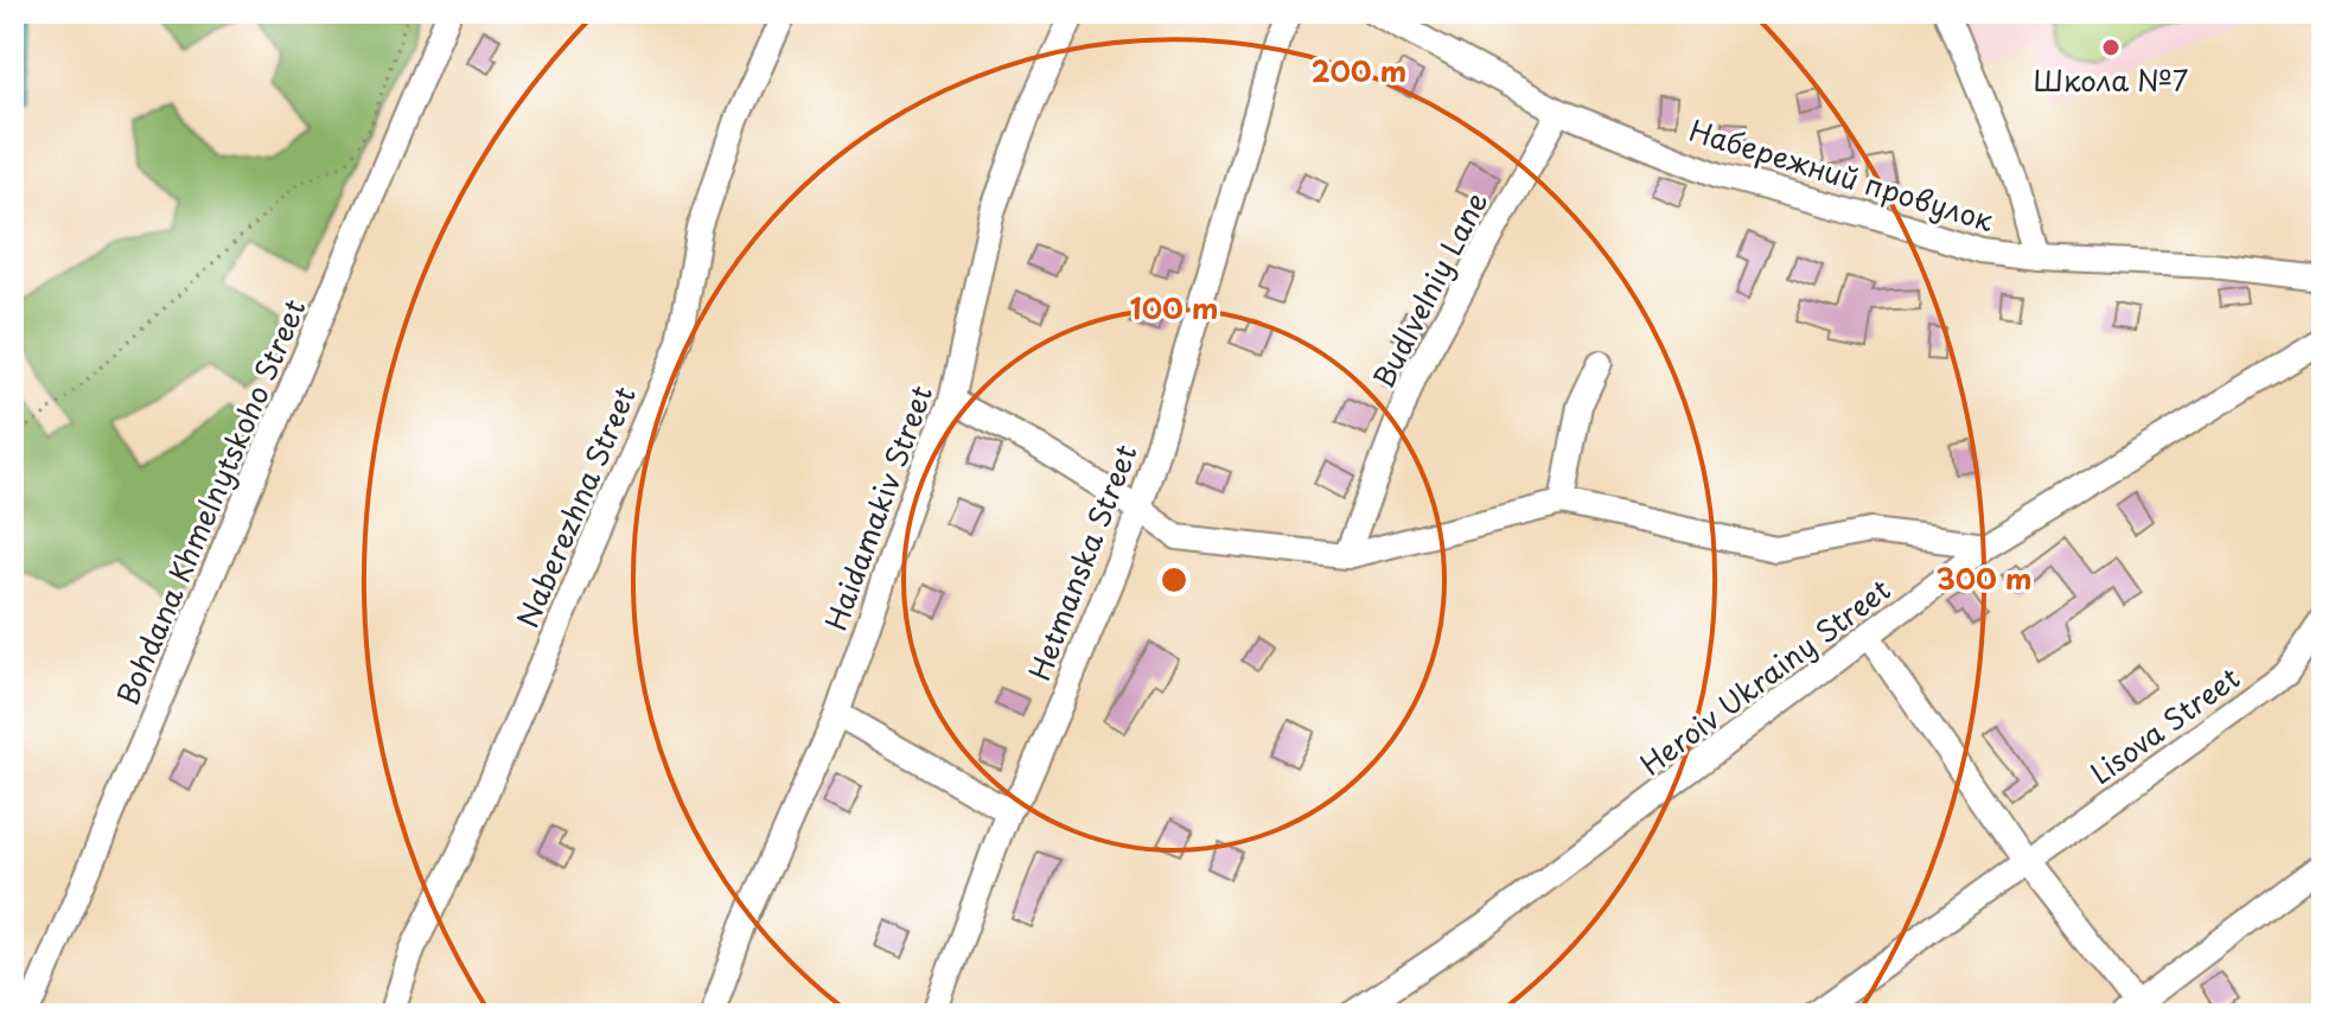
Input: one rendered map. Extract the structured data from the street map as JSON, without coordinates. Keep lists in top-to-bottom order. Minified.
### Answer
{"streets":{"street":["Набережний провулок","BudIvelniy Lane","Bohdana Khmelnytskoho Street","Naberezhna Street","Haidamakiv Street","Hetmanska Street","Heroiv Ukrainy Street","Lisova Street"]},"crossings":[["Набережний провулок","BudIvelniy Lane"]],"places":["Школа №7"],"rings":["200 m","100 m","300 m"]}
